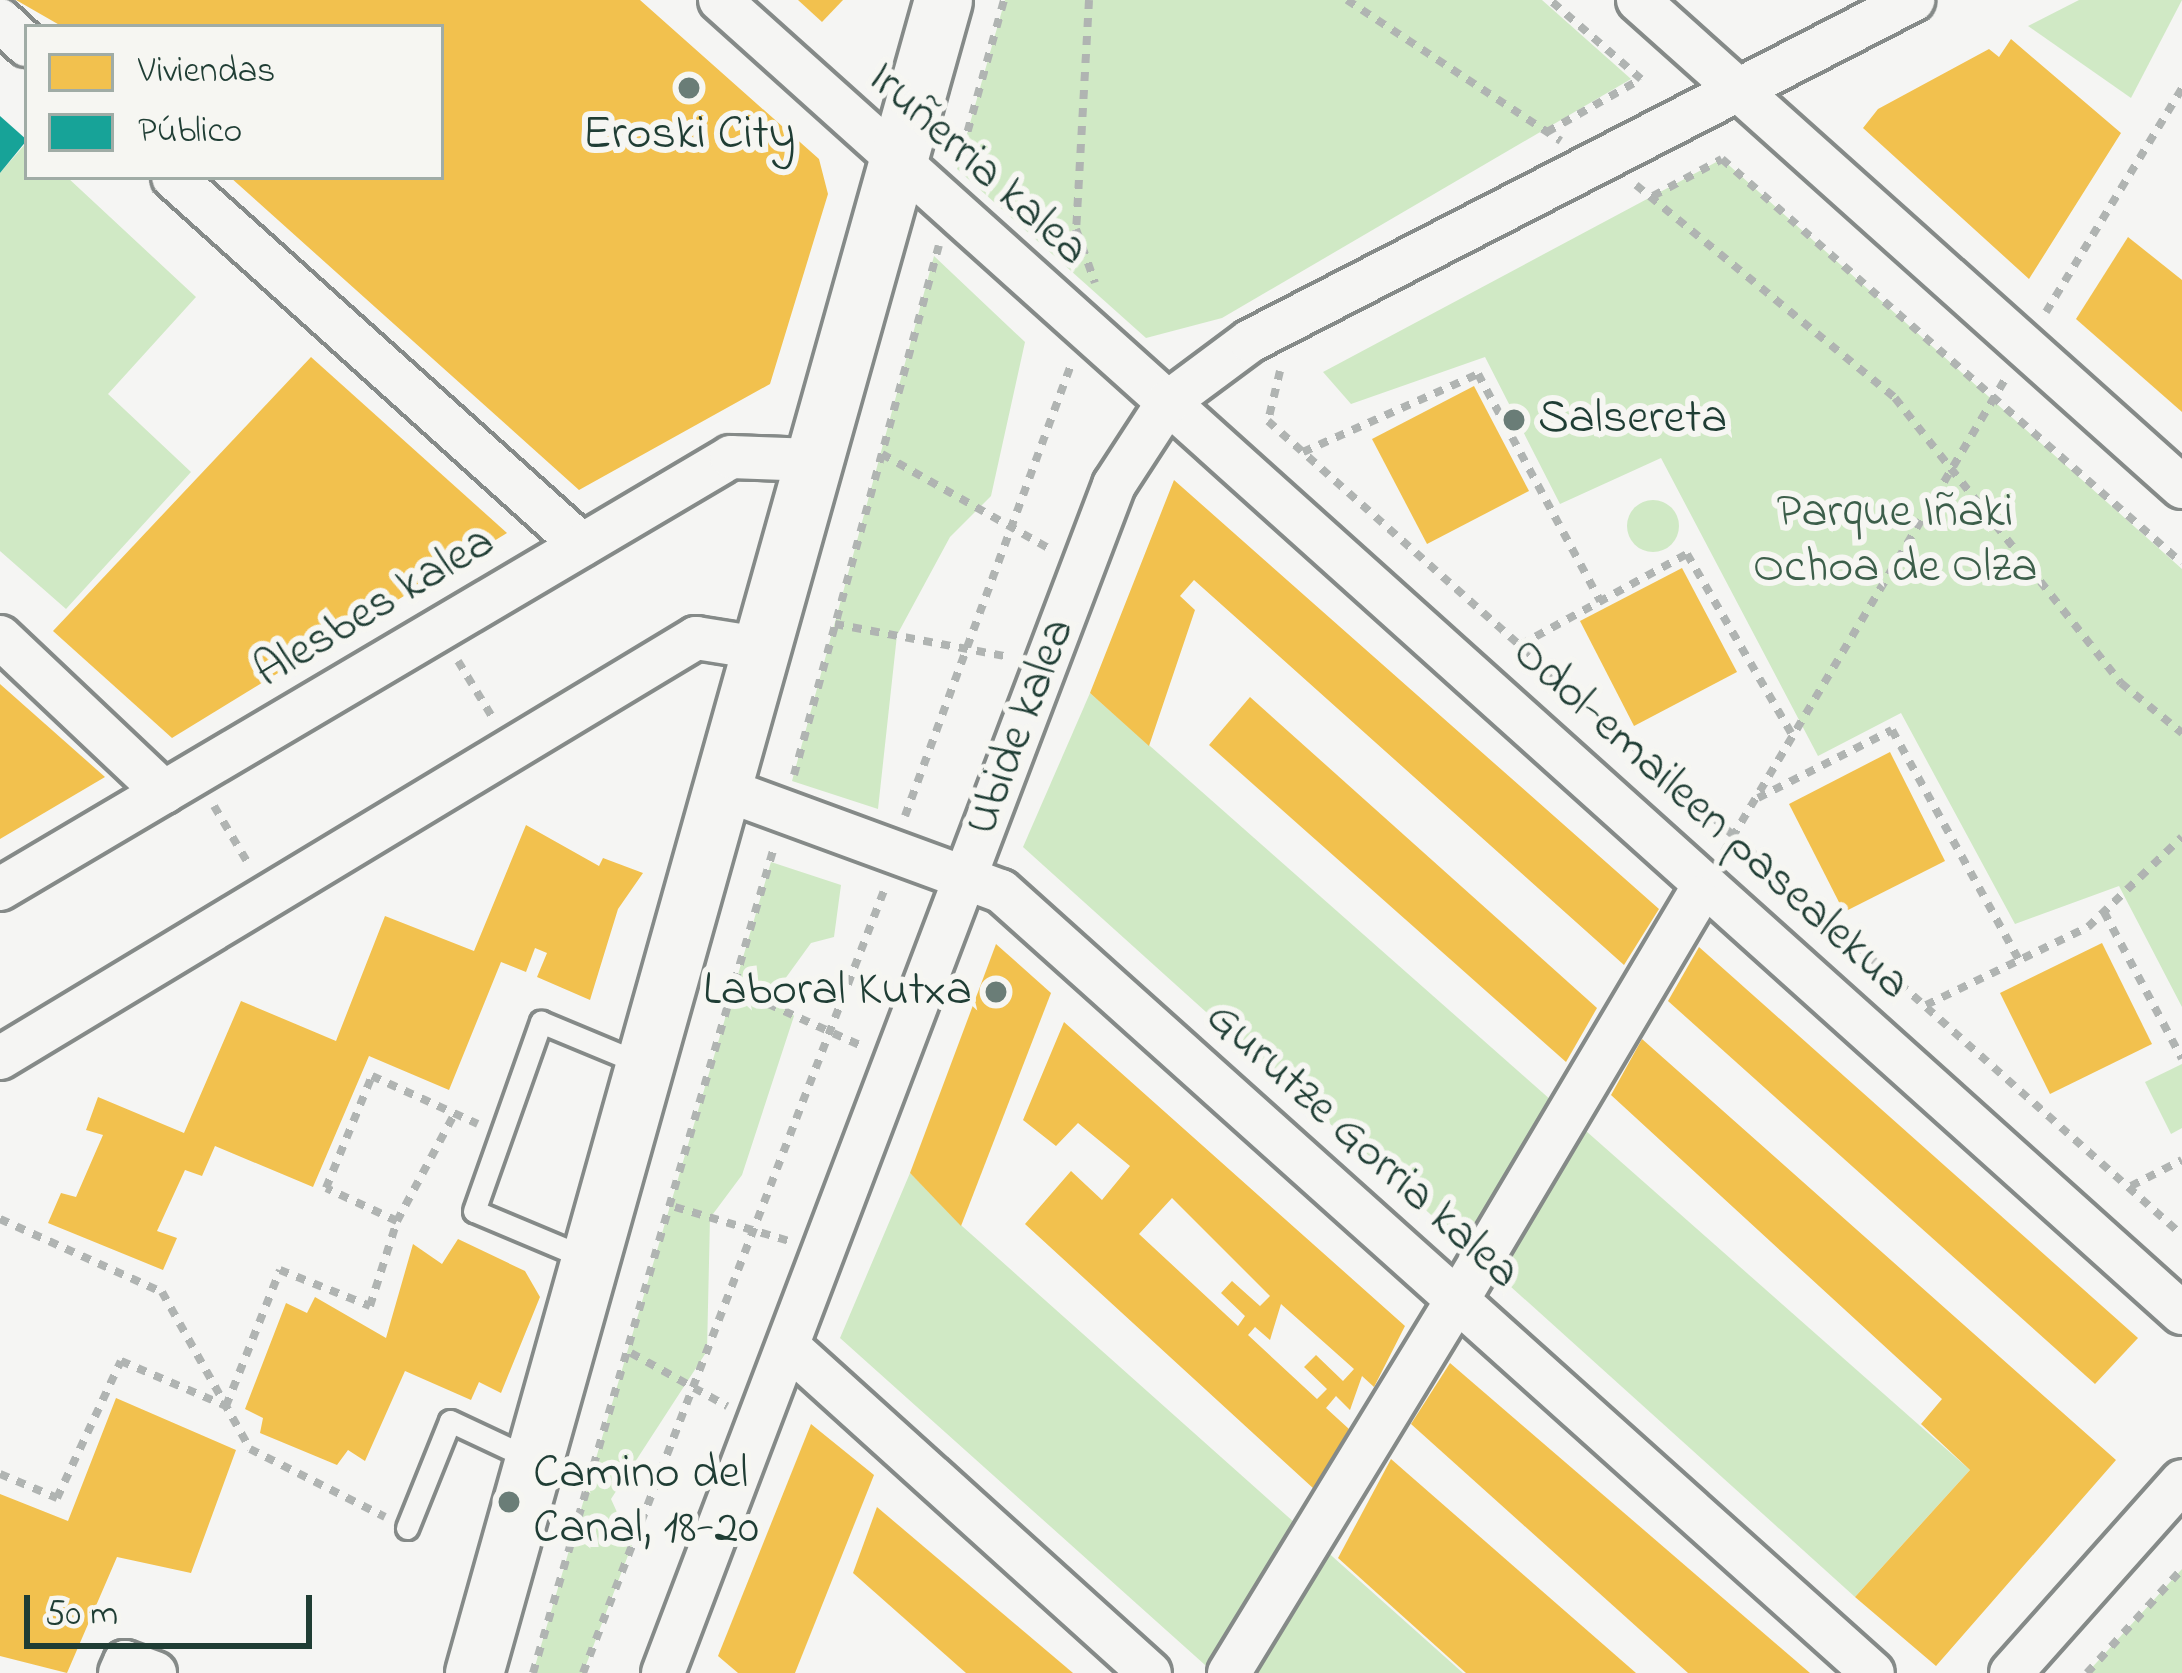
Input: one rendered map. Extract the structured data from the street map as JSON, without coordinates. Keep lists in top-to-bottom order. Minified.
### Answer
{"streets":{"street":["Iruñerria kalea","Alesbes kalea","Ubide kalea","Odol-emaileen pasealekua","Gurutze Gorria kalea"]},"crossings":[["Iruñerria kalea","Ubide kalea"],["Iruñerria kalea","Odol-emaileen pasealekua"],["Ubide kalea","Odol-emaileen pasealekua"],["Ubide kalea","Gurutze Gorria kalea"]],"parks":["Parque Iñaki Ochoa de Olza"],"places":["Eroski City","Salsereta","Laboral Kutxa","Camino del Canal, 18-20"],"legend":["Viviendas","Público"],"scale_bar":"50 m"}
